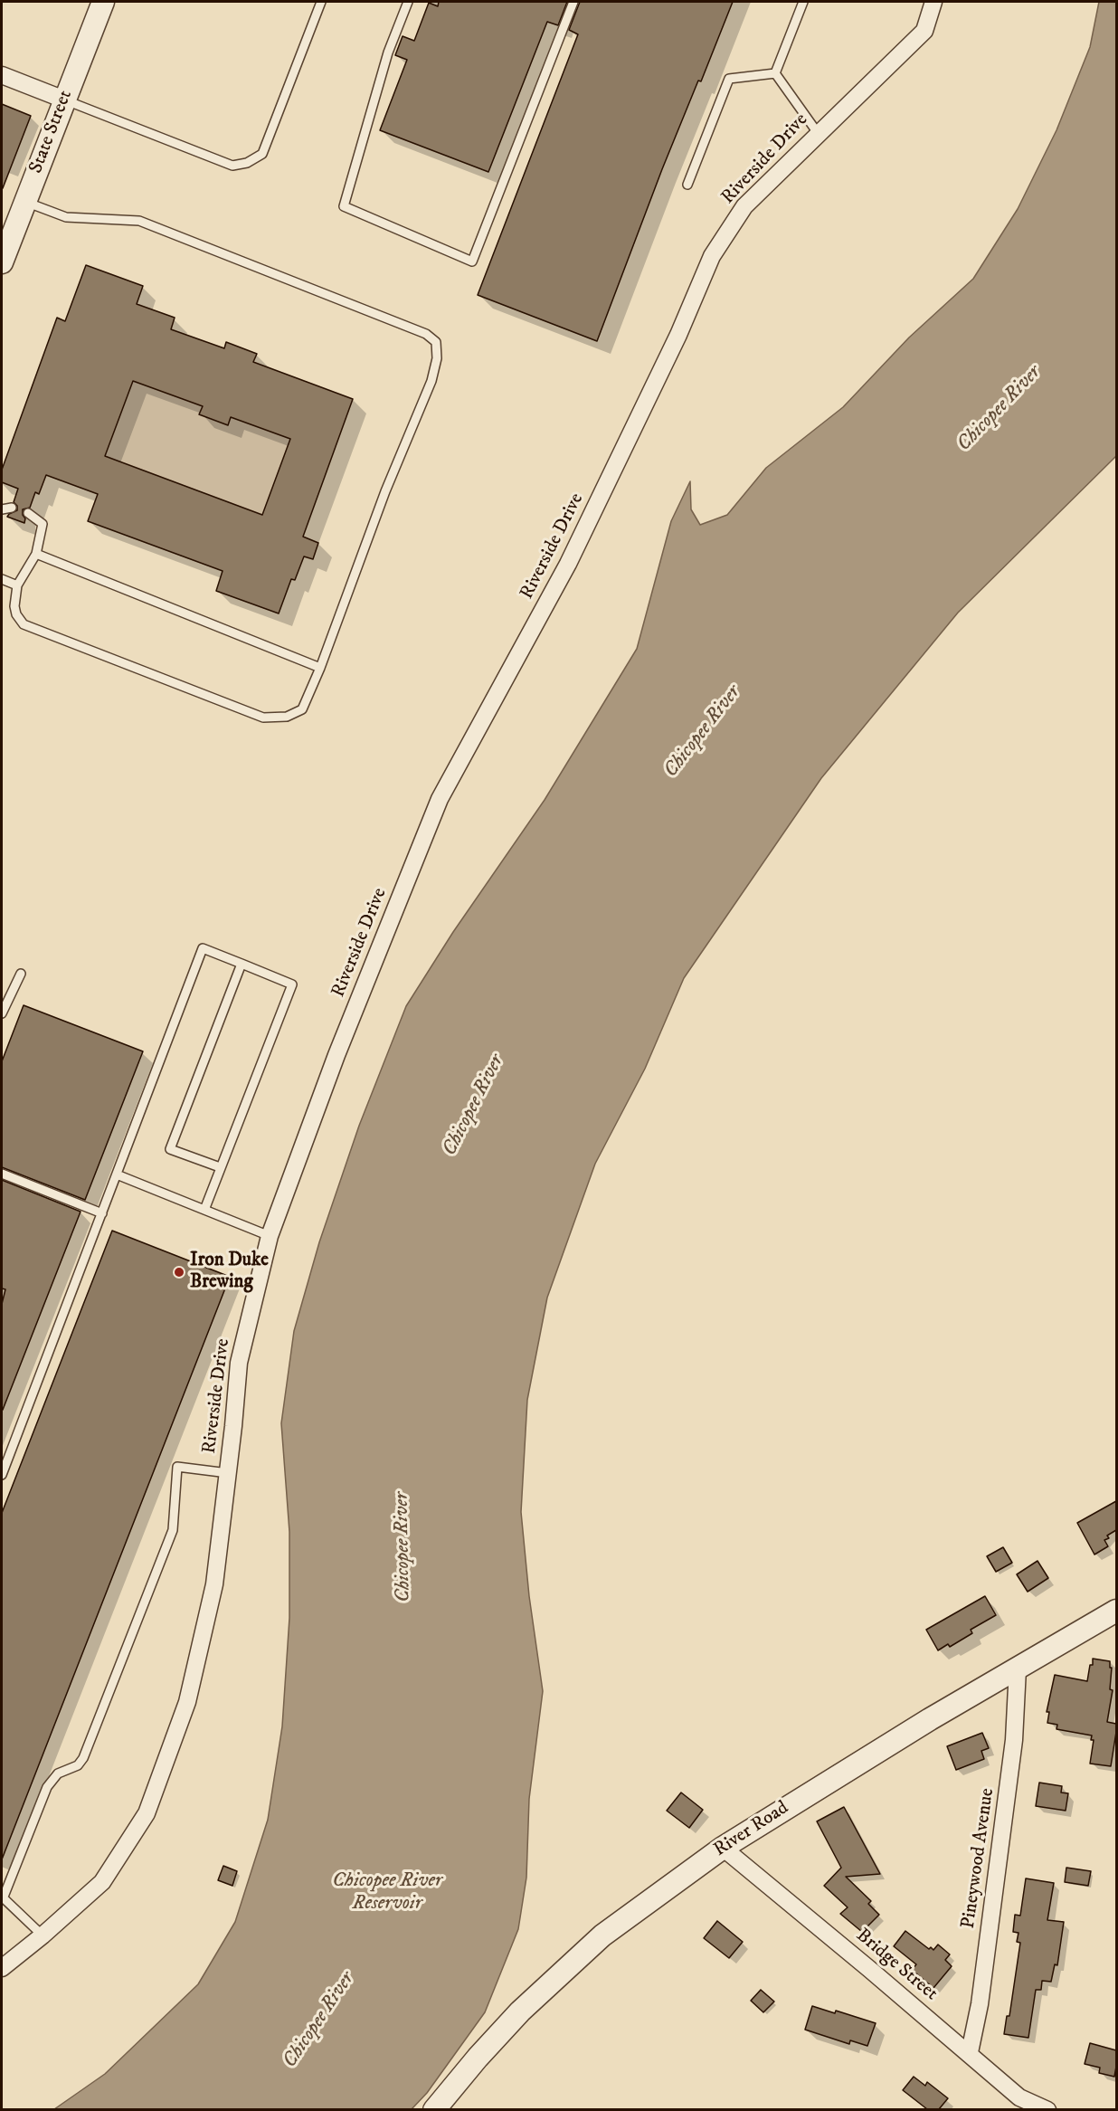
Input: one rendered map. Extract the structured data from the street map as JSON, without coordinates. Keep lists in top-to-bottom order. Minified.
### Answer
{"streets":{"street":["State Street","Riverside Drive","River Road","Pineywood Avenue","Bridge Street"]},"crossings":[["River Road","Pineywood Avenue"],["River Road","Bridge Street"],["Pineywood Avenue","Bridge Street"]],"water":["Chicopee River","Chicopee River Reservoir"],"places":["Iron Duke Brewing"]}
